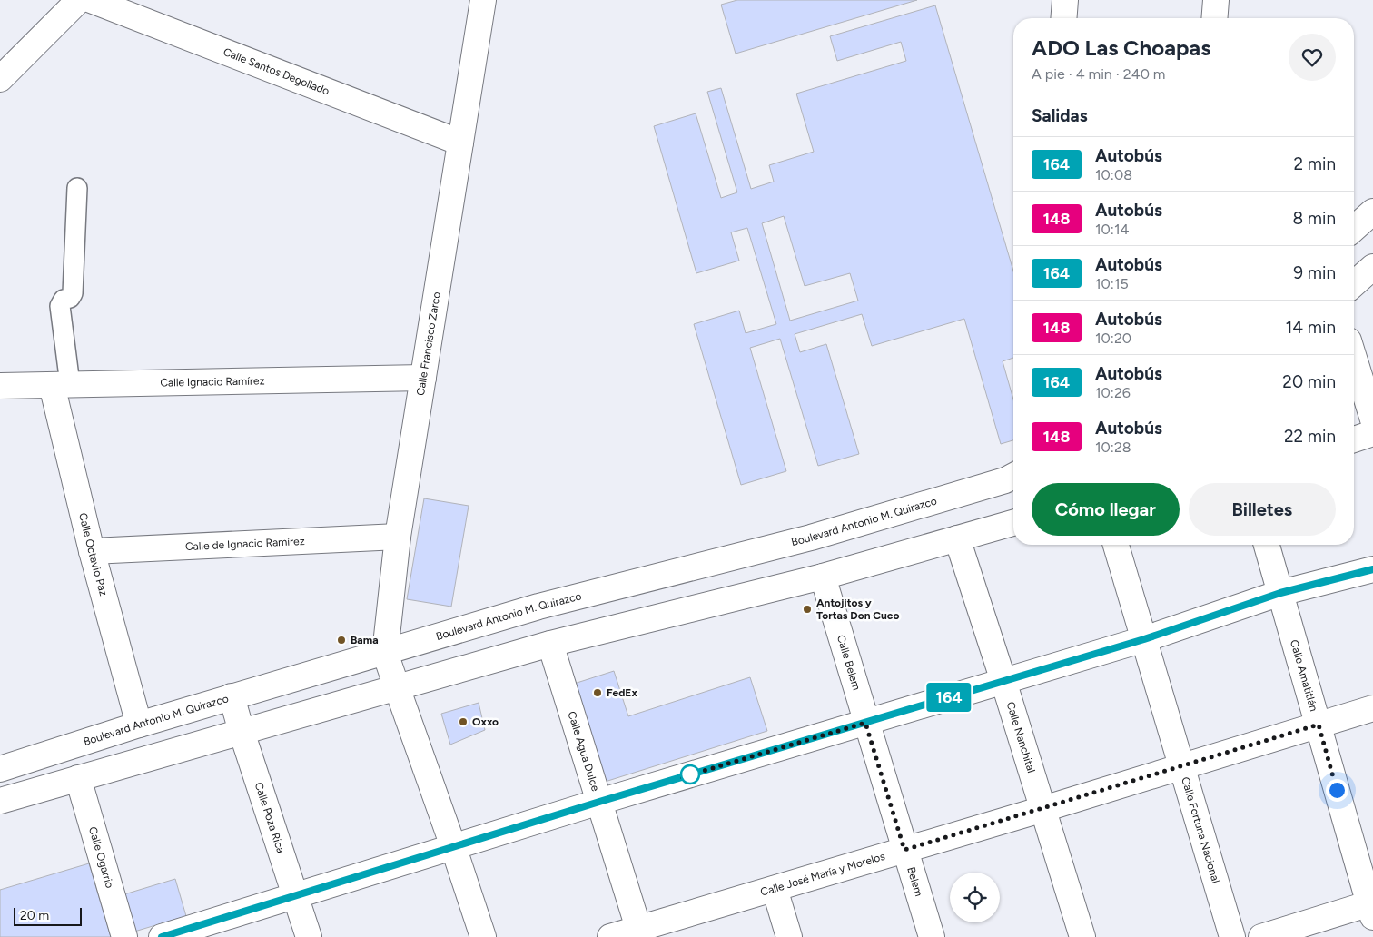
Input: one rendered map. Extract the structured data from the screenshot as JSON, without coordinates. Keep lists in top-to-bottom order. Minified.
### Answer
{"streets":{"street":["Calle Santos Degollado","Calle Francisco Zarco","Calle Ignacio Ramírez","Boulevard Antonio M. Quirazco","Calle de Ignacio Ramírez","Calle Octavio Paz","Calle Belem","Calle Amatitlán","Calle Nanchital","Calle Agua Dulce","Calle Poza Rica","Calle Fortuna Nacional","Calle Ogarrio","Calle José María y Morelos","Belem"]},"crossings":[["Calle Santos Degollado","Calle Francisco Zarco"],["Calle Francisco Zarco","Calle Ignacio Ramírez"],["Calle Francisco Zarco","Boulevard Antonio M. Quirazco"],["Calle Francisco Zarco","Calle de Ignacio Ramírez"],["Calle Ignacio Ramírez","Calle Octavio Paz"],["Boulevard Antonio M. Quirazco","Calle Octavio Paz"],["Boulevard Antonio M. Quirazco","Calle Poza Rica"],["Calle de Ignacio Ramírez","Calle Octavio Paz"],["Calle Belem","Belem"],["Calle Amatitlán","Calle José María y Morelos"],["Calle Nanchital","Calle José María y Morelos"],["Calle Agua Dulce","Calle José María y Morelos"],["Calle Fortuna Nacional","Calle José María y Morelos"],["Calle José María y Morelos","Belem"]],"places":["Antojitos y Tortas Don Cuco","Bama","FedEx","Oxxo"],"lines":["bus line 164"],"scale_bar":"20 m","page":{"on_map":"164","heading":[["ADO Las Choapas","A pie · 4 min · 240 m"],"Salidas"],"list":[{"mark":"164","name":"Autobús","note":"10:08","value":"2 min"},{"mark":"148","name":"Autobús","note":"10:14","value":"8 min"},{"mark":"164","name":"Autobús","note":"10:15","value":"9 min"},{"mark":"148","name":"Autobús","note":"10:20","value":"14 min"},{"mark":"164","name":"Autobús","note":"10:26","value":"20 min"},{"mark":"148","name":"Autobús","note":"10:28","value":"22 min"}],"buttons":["Cómo llegar","Billetes"],"scale":"20 m"}}
